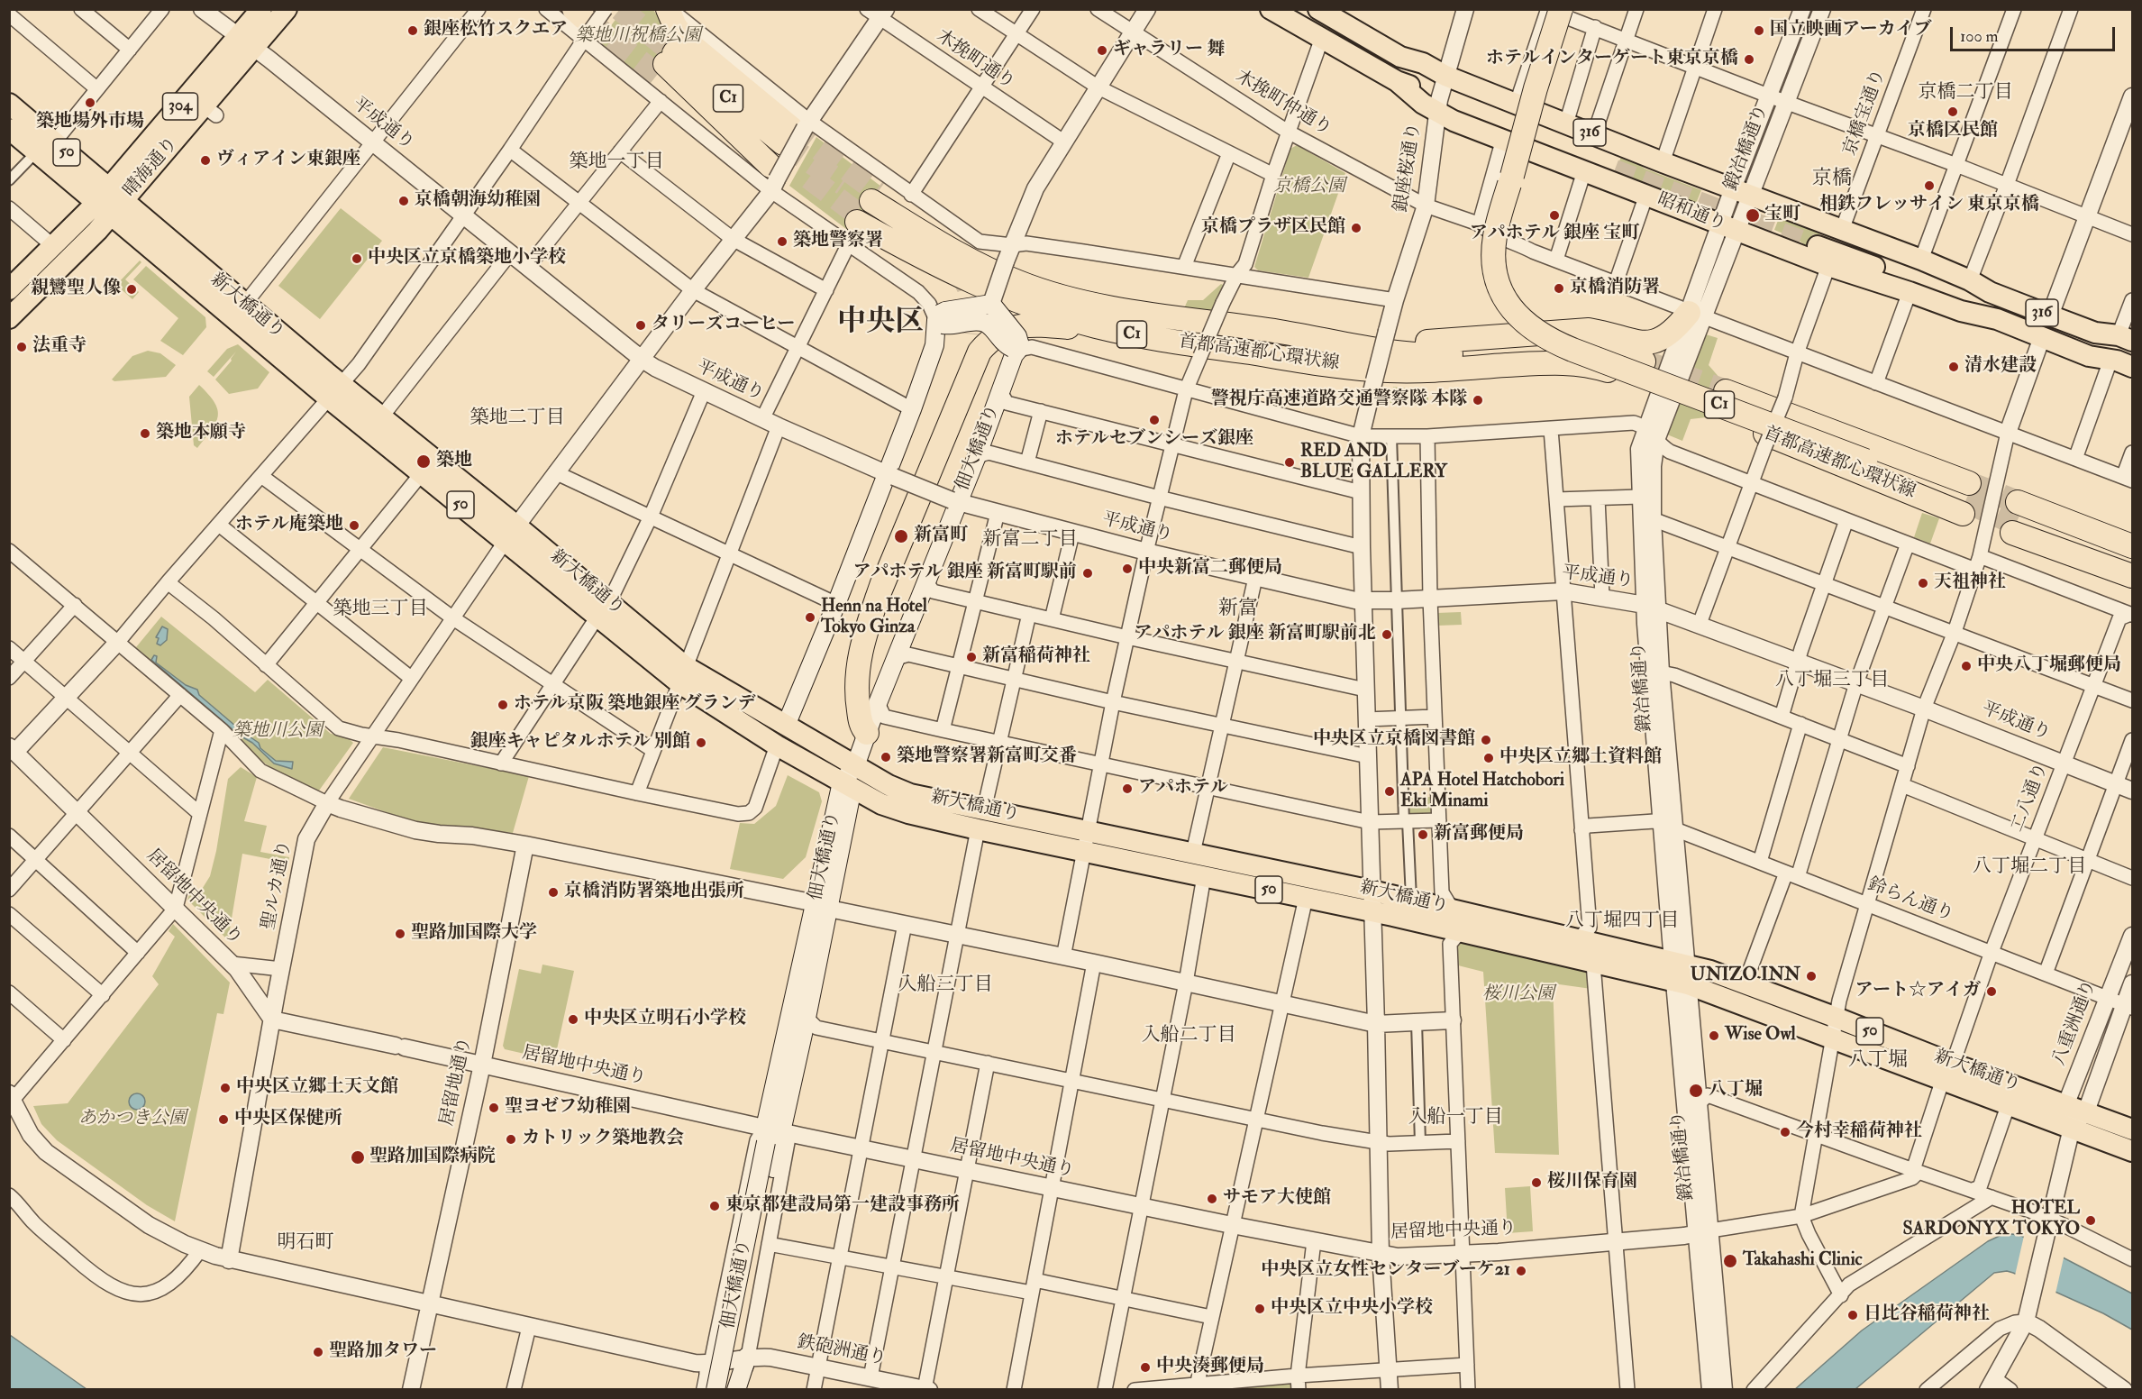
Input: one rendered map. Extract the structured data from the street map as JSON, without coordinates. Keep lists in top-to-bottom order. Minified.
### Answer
{"streets":{"highway":["C1","首都高速都心環状線"],"main road":["304","316","50","晴海通り","昭和通り","新大橋通り","佃大橋通り"],"street":["木挽町通り","木挽町仲通り","京橋宝通り","平成通り","鍛冶橋通り","銀座桜通り","二八通り","聖ルカ通り","居留地中央通り","鈴らん通り","八重洲通り","居留地通り","鉄砲洲通り"]},"crossings":[["C1","首都高速都心環状線"],["木挽町仲通り","鍛冶橋通り"],["木挽町仲通り","銀座桜通り"],["京橋宝通り","昭和通り"],["平成通り","鍛冶橋通り"],["平成通り","晴海通り"],["平成通り","銀座桜通り"],["平成通り","佃大橋通り"],["平成通り","二八通り"],["鍛冶橋通り","昭和通り"],["鍛冶橋通り","新大橋通り"],["鍛冶橋通り","居留地中央通り"],["鍛冶橋通り","鈴らん通り"],["晴海通り","新大橋通り"],["銀座桜通り","昭和通り"],["銀座桜通り","新大橋通り"],["銀座桜通り","居留地中央通り"],["新大橋通り","佃大橋通り"],["新大橋通り","二八通り"],["新大橋通り","聖ルカ通り"],["新大橋通り","八重洲通り"],["佃大橋通り","居留地中央通り"],["二八通り","鈴らん通り"],["聖ルカ通り","居留地中央通り"],["聖ルカ通り","鉄砲洲通り"],["居留地中央通り","居留地通り"],["鈴らん通り","八重洲通り"],["居留地通り","鉄砲洲通り"]],"districts":["京橋二丁目","築地一丁目","京橋","中央区","築地二丁目","新富二丁目","築地三丁目","新富","八丁堀三丁目","八丁堀二丁目","八丁堀四丁目","入船三丁目","入船二丁目","八丁堀","入船一丁目","明石町"],"parks":["築地川祝橋公園","京橋公園","築地川公園","桜川公園","あかつき公園"],"places":["銀座松竹スクエア","国立映画アーカイブ","ギャラリー 舞","ホテルインターゲート東京京橋","築地場外市場","京橋区民館","ヴィアイン東銀座","相鉄フレッサイン 東京京橋","京橋朝海幼稚園","アパホテル 銀座 宝町","宝町","京橋プラザ区民館","築地警察署","中央区立京橋築地小学校","京橋消防署","親鸞聖人像","タリーズコーヒー","法重寺","清水建設","警視庁高速道路交通警察隊 本隊","ホテルセブンシーズ銀座","築地本願寺","築地","RED AND BLUE GALLERY","ホテル庵築地","新富町","中央新富二郵便局","アパホテル 銀座 新富町駅前","天祖神社","Henn na Hotel Tokyo Ginza","アパホテル 銀座 新富町駅前北","新富稲荷神社","中央八丁堀郵便局","ホテル京阪 築地銀座 グランデ","中央区立京橋図書館","銀座キャピタルホテル 別館","築地警察署新富町交番","中央区立郷土資料館","アパホテル","APA Hotel Hatchobori Eki Minami","新富郵便局","京橋消防署築地出張所","聖路加国際大学","UNIZO INN","アート☆アイガ","中央区立明石小学校","Wise Owl","中央区立郷土天文館","八丁堀","聖ヨゼフ幼稚園","中央区保健所","今村幸稲荷神社","カトリック築地教会","聖路加国際病院","桜川保育園","サモア大使館","東京都建設局第一建設事務所","HOTEL SARDONYX TOKYO","Takahashi Clinic","中央区立女性センターブーケ21","中央区立中央小学校","日比谷稲荷神社","聖路加タワー","中央湊郵便局"],"scale_bar":"100 m"}
